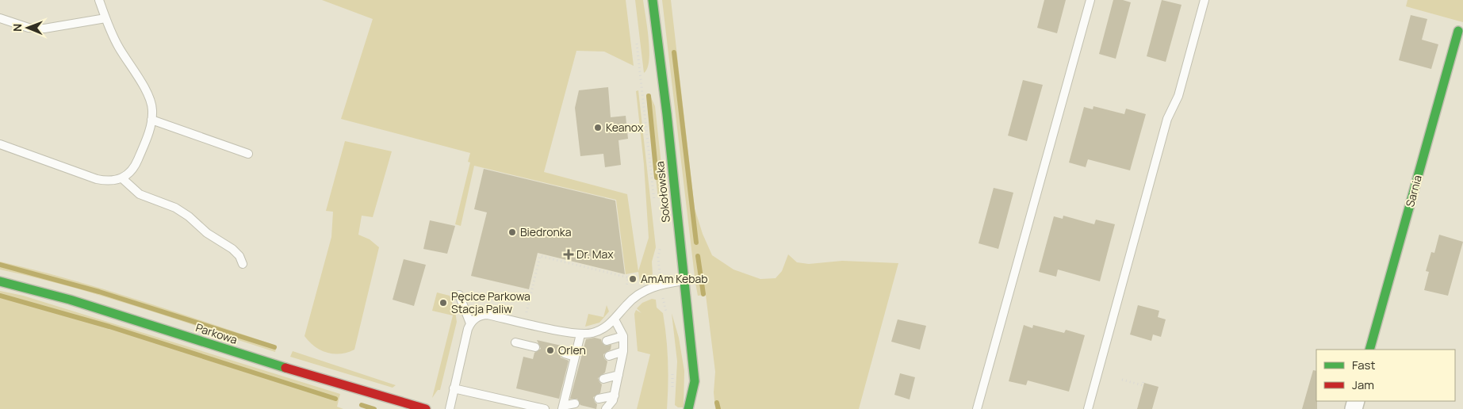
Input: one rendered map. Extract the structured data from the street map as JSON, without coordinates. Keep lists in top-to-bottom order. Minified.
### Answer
{"streets":{"street":["Sarnia","Sokołowska","Parkowa"]},"places":{"other":["Keanox","Biedronka","AmAm Kebab","Pęcice Parkowa Stacja Paliw","Orlen"],"health":["Dr. Max"]},"legend":["Fast","Jam"],"north":"left"}
